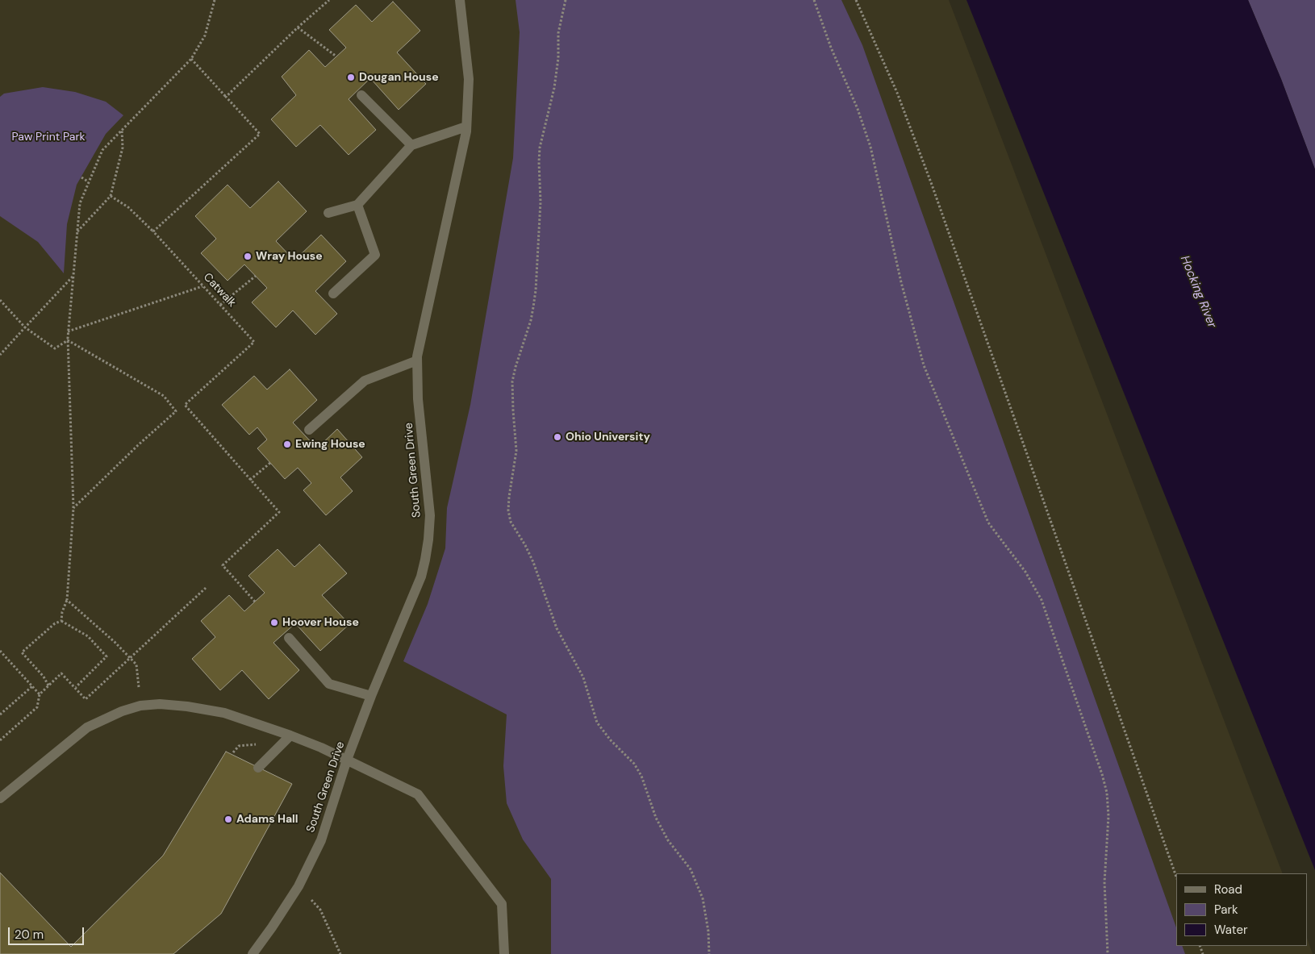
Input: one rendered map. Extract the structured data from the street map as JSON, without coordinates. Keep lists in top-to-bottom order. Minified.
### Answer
{"streets":{"street":["South Green Drive"],"path":["Catwalk"]},"water":["Hocking River"],"parks":["Paw Print Park"],"places":["Dougan House","Wray House","Ohio University","Ewing House","Hoover House","Adams Hall"],"legend":["Road","Park","Water"],"scale_bar":"20 m"}
